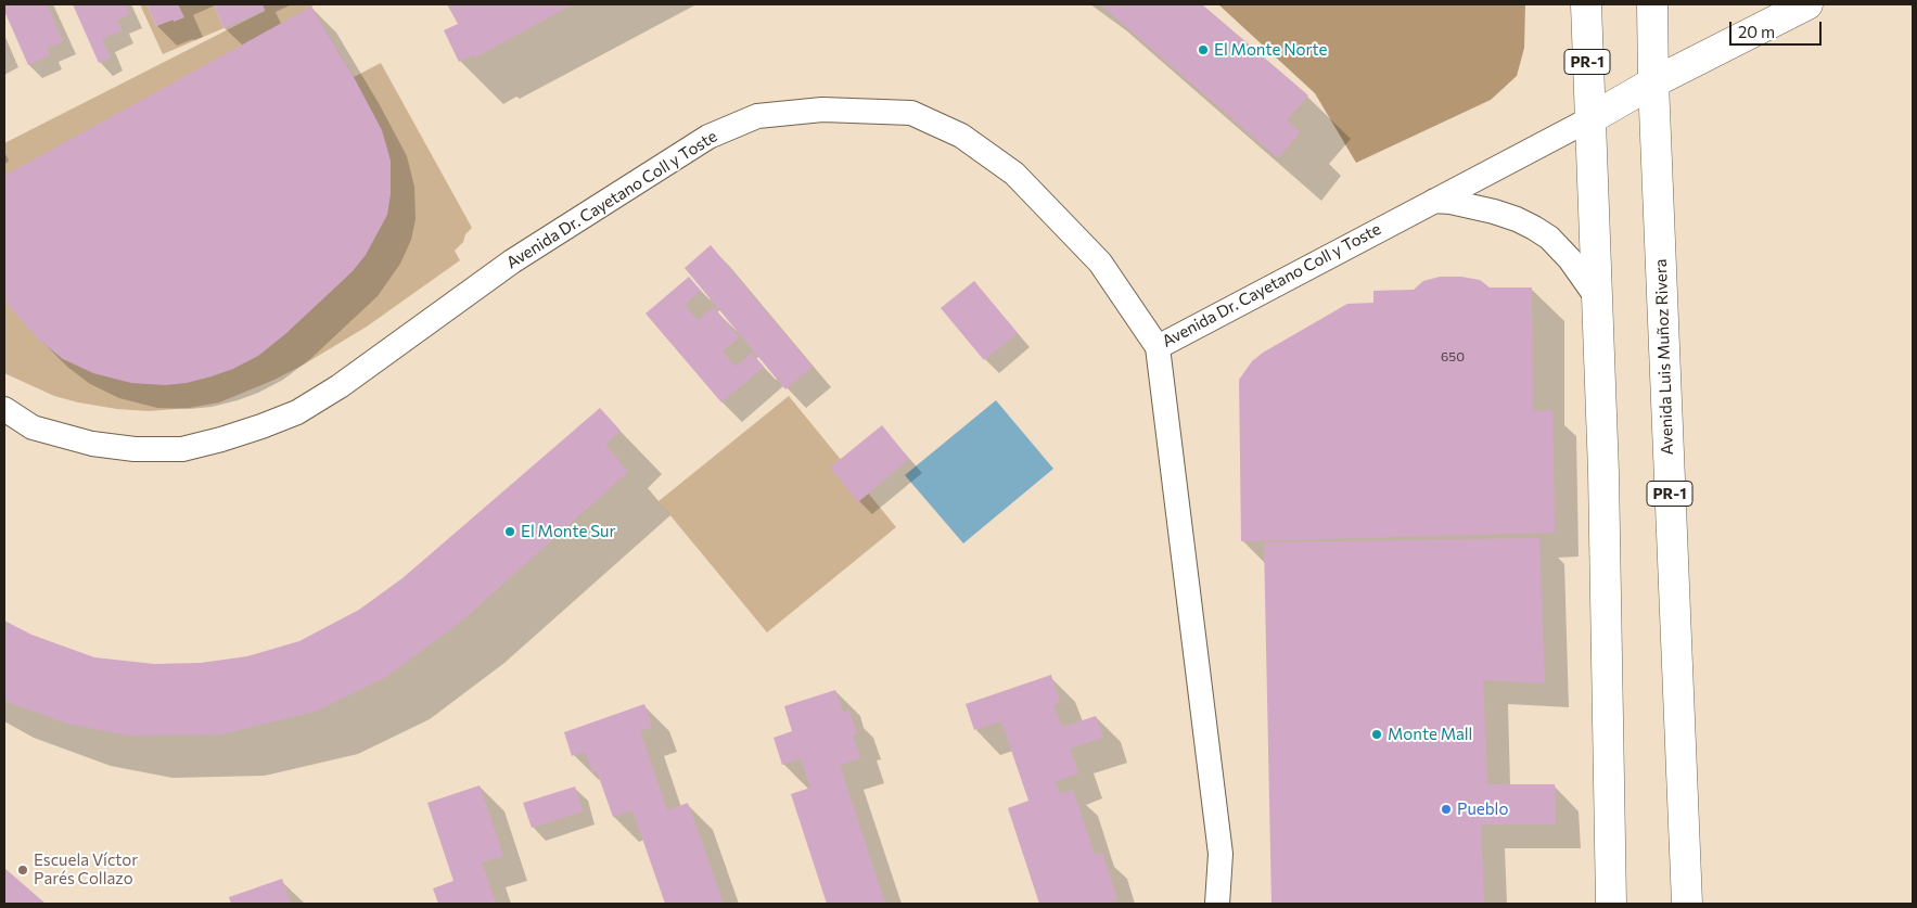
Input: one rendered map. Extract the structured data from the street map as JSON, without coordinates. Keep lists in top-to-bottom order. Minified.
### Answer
{"streets":{"main road":["PR-1","Avenida Dr. Cayetano Coll y Toste","Avenida Luis Muñoz Rivera"]},"crossings":[["PR-1","Avenida Dr. Cayetano Coll y Toste"],["Avenida Dr. Cayetano Coll y Toste","Avenida Luis Muñoz Rivera"]],"places":["El Monte Norte","El Monte Sur","Monte Mall","Pueblo","Escuela Víctor Parés Collazo"],"house_numbers":["650"],"scale_bar":"20 m"}
